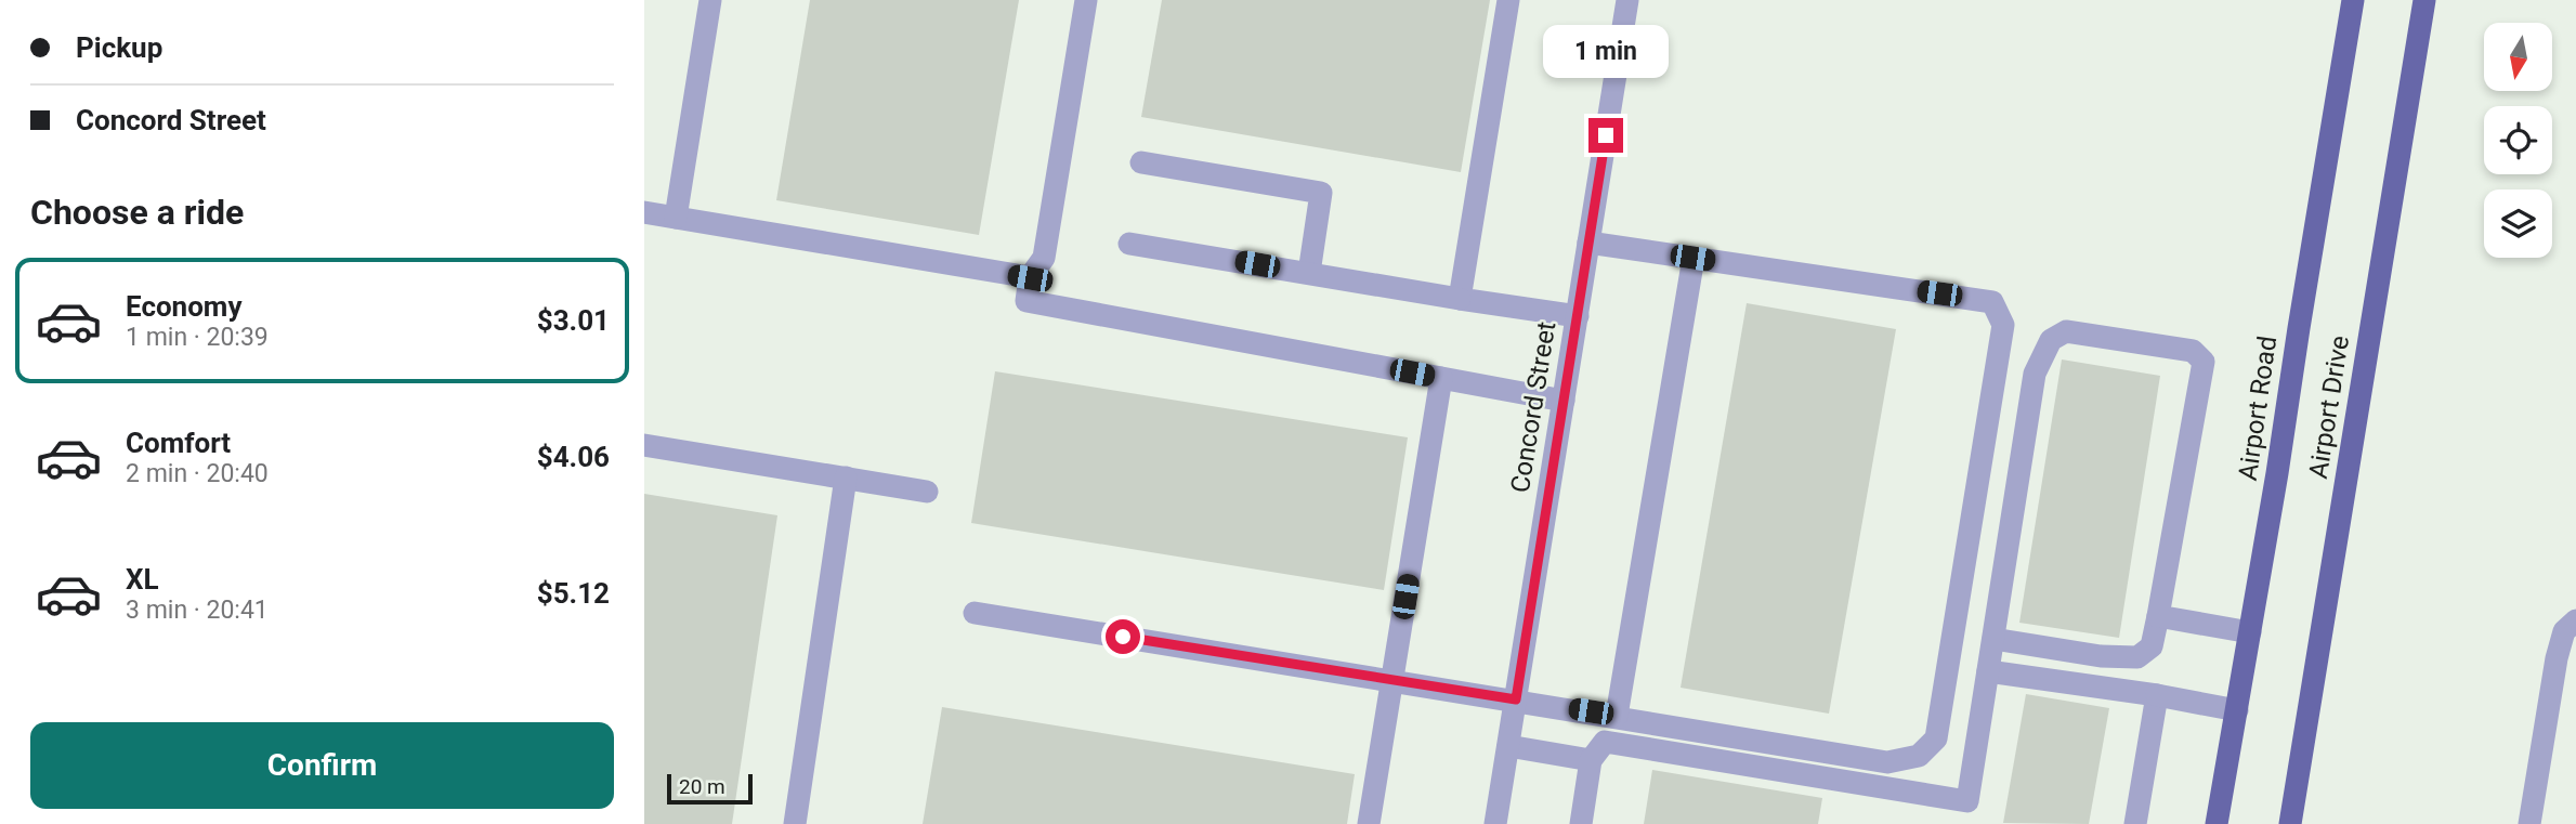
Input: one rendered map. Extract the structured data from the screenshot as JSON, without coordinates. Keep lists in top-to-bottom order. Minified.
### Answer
{"streets":{"main road":["Airport Drive","Airport Road"],"street":["Concord Street"]},"scale_bar":"20 m","north":"bottom","page":{"banner":["Pickup","Concord Street"],"bubble":"1 min","heading":"Choose a ride","list":[{"name":"Economy","note":"1 min · 20:39","value":"$3.01"},{"name":"Comfort","note":"2 min · 20:40","value":"$4.06"},{"name":"XL","note":"3 min · 20:41","value":"$5.12"}],"buttons":"Confirm","scale":"20 m"}}
